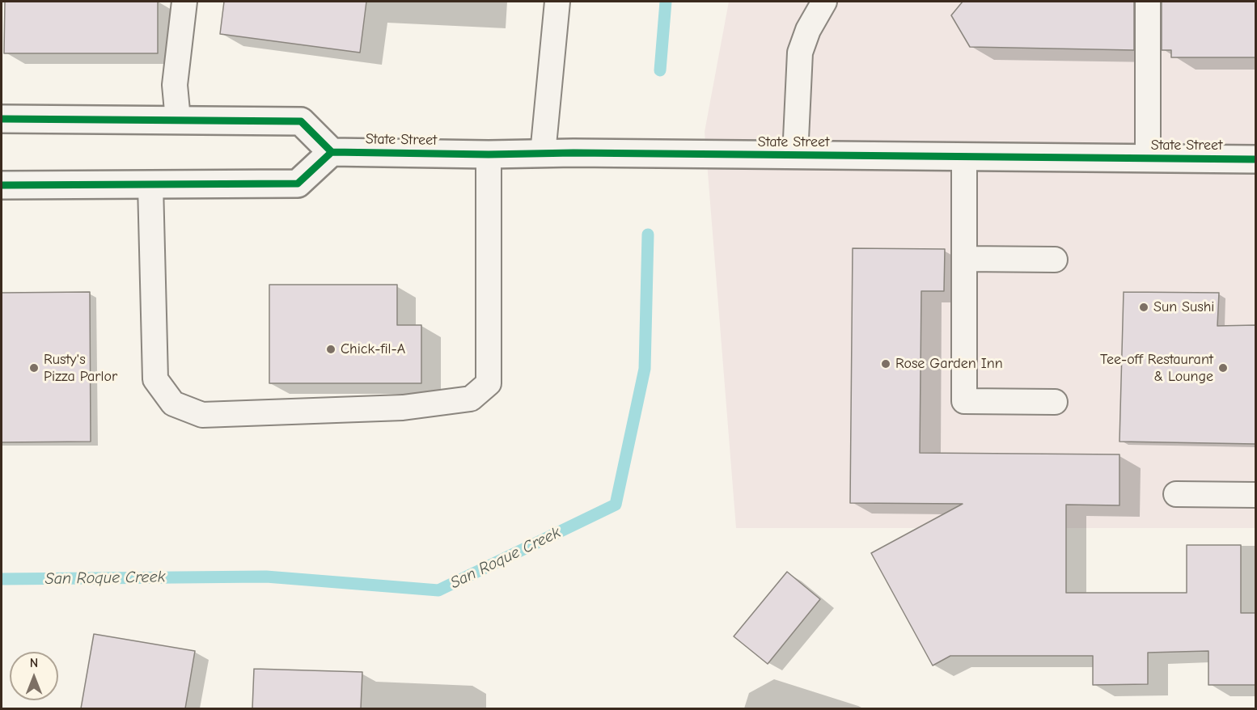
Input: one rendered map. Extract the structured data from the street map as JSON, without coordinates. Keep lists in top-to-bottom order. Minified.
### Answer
{"streets":{"main road":["State Street"]},"water":["San Roque Creek"],"places":["Sun Sushi","Chick-fil-A","Rose Garden Inn","Rusty's Pizza Parlor","Tee-off Restaurant & Lounge"],"north":"top"}
